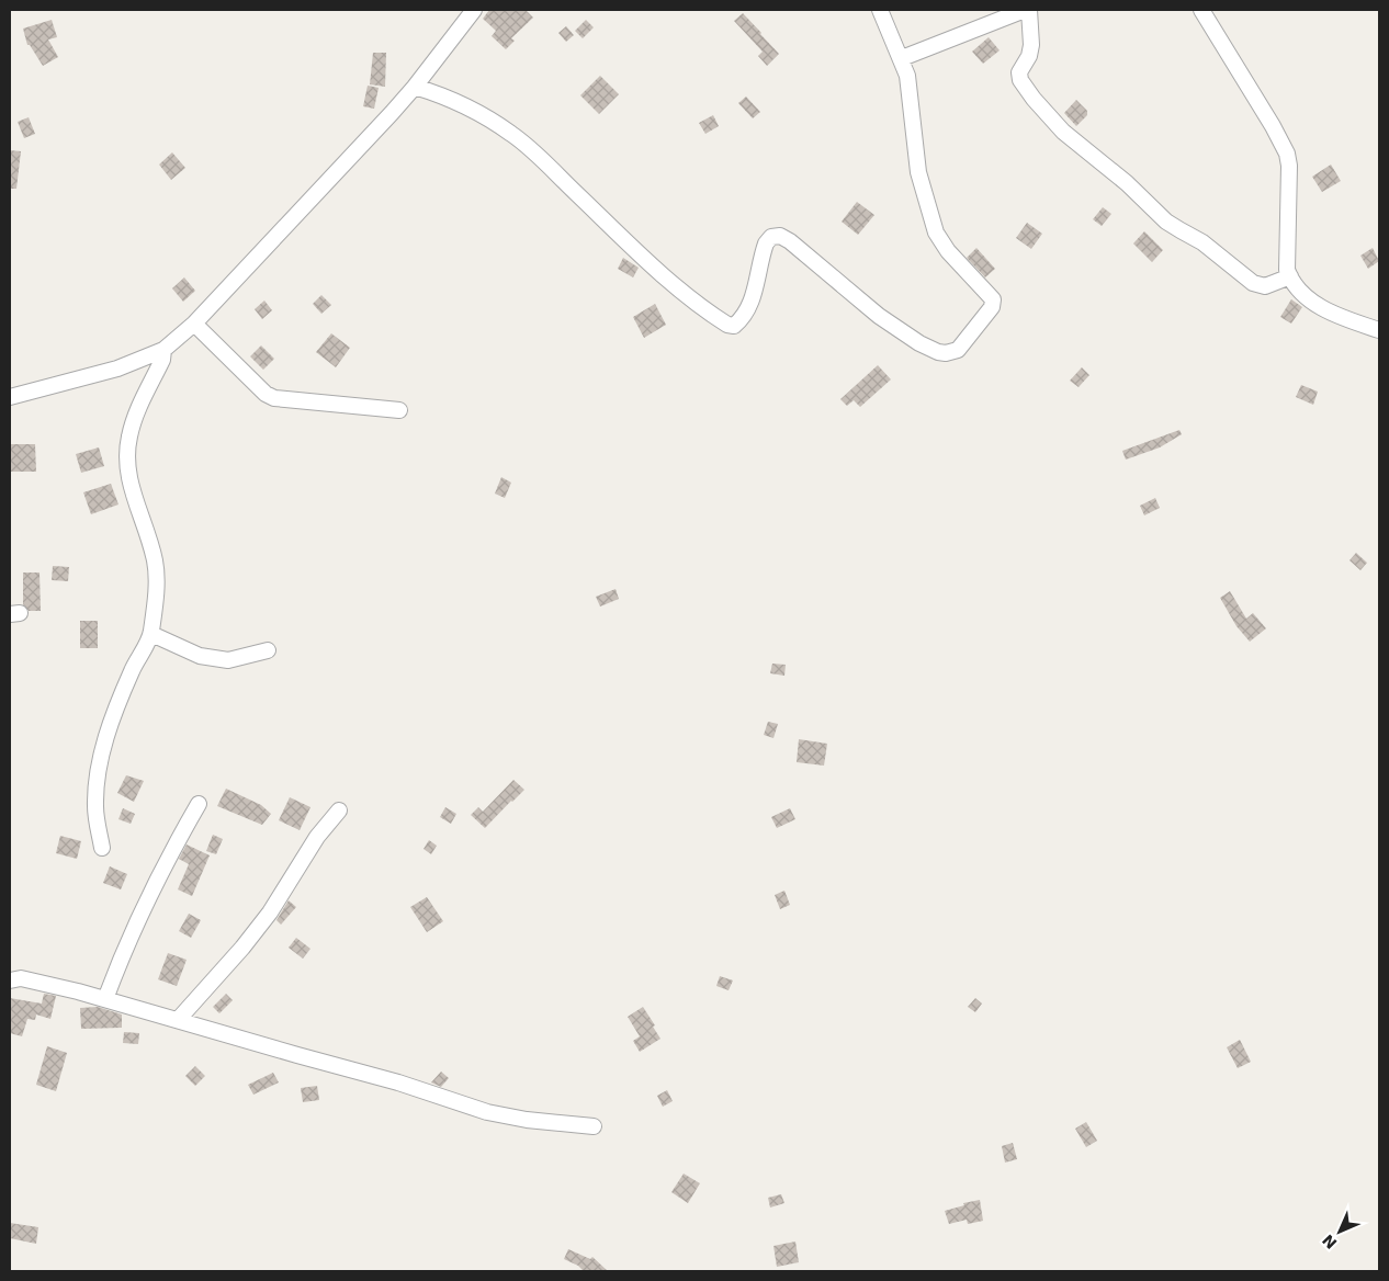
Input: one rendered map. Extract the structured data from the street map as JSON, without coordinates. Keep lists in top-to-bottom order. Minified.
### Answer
{"north":"bottom left"}
